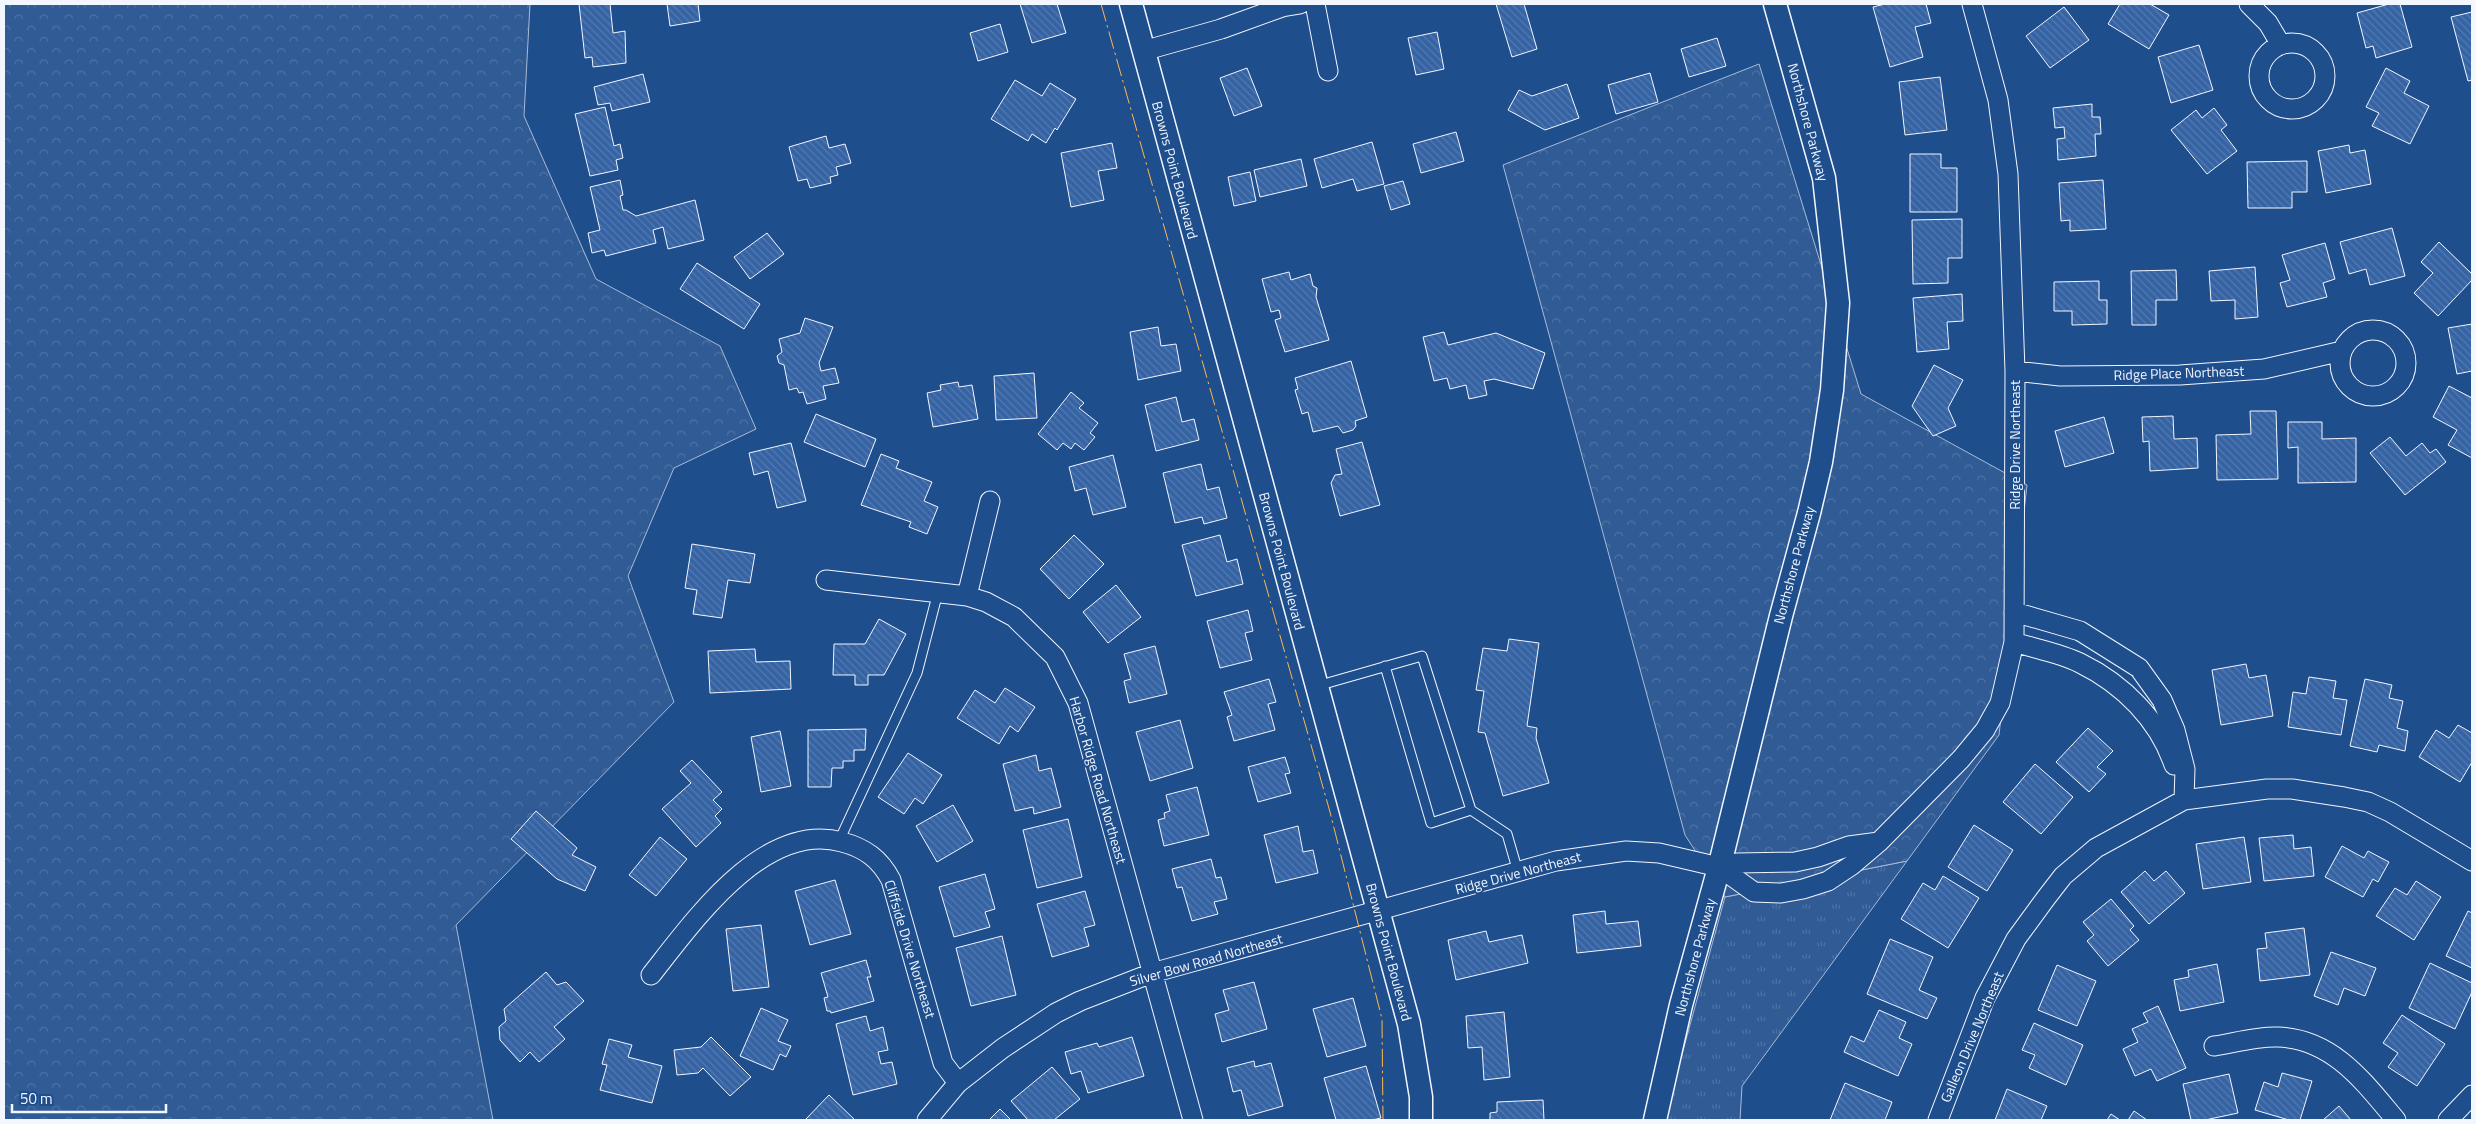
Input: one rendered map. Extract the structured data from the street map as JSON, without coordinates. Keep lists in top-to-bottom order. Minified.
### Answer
{"streets":{"street":["Northshore Parkway","Browns Point Boulevard","Ridge Place Northeast","Ridge Drive Northeast","Harbor Ridge Road Northeast","Cliffside Drive Northeast","Silver Bow Road Northeast","Galleon Drive Northeast"]},"crossings":[["Northshore Parkway","Ridge Drive Northeast"],["Browns Point Boulevard","Ridge Drive Northeast"],["Browns Point Boulevard","Silver Bow Road Northeast"],["Ridge Place Northeast","Ridge Drive Northeast"],["Ridge Drive Northeast","Silver Bow Road Northeast"],["Harbor Ridge Road Northeast","Silver Bow Road Northeast"],["Cliffside Drive Northeast","Silver Bow Road Northeast"]],"scale_bar":"50 m"}
